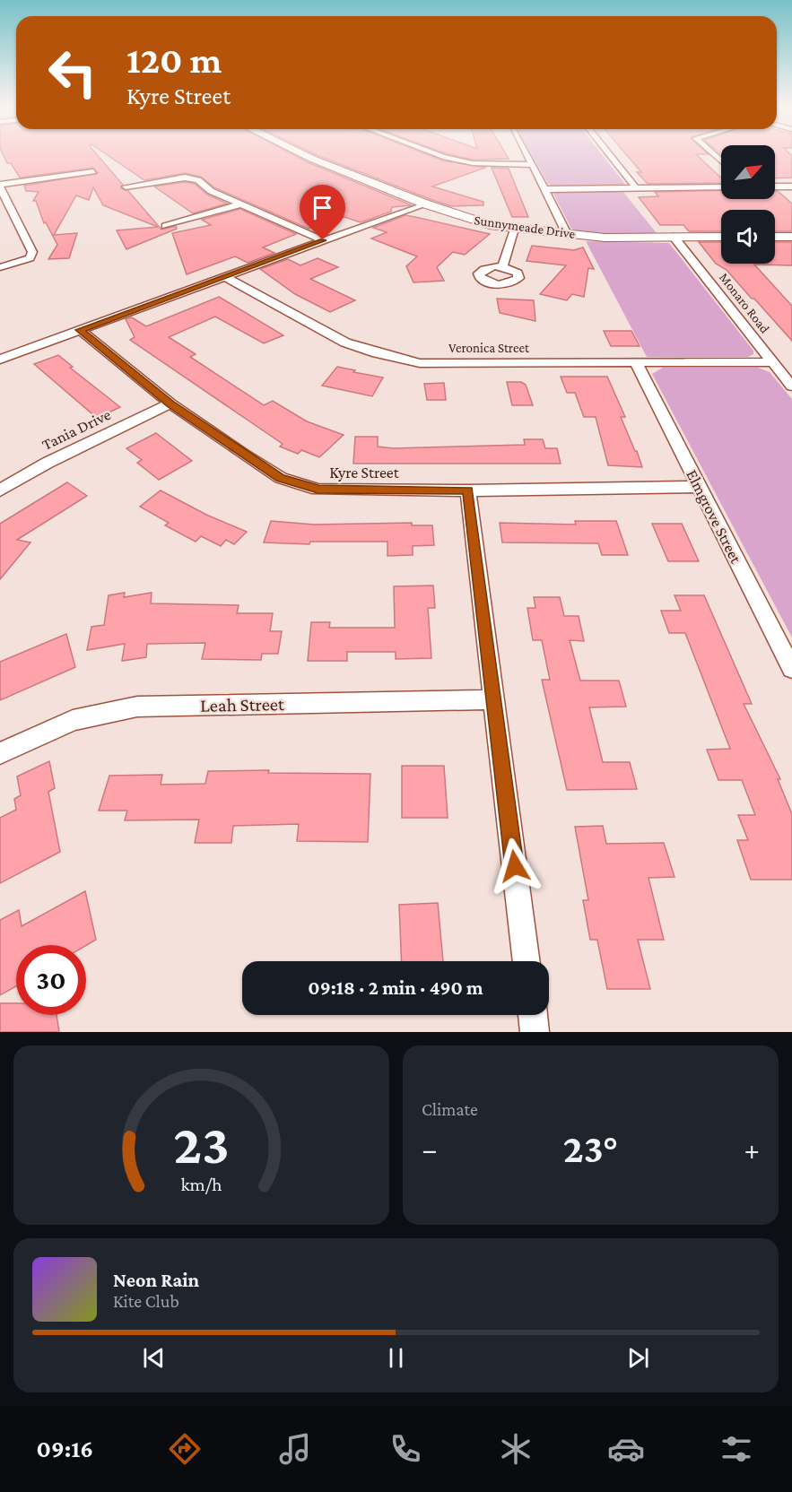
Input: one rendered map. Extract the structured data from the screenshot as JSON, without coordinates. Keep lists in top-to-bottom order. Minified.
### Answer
{"streets":{"street":["Sunnymeade Drive","Monaro Road","Veronica Street","Tania Drive","Kyre Street","Elmgrove Street","Leah Street"]},"crossings":[["Sunnymeade Drive","Monaro Road"],["Monaro Road","Veronica Street"],["Veronica Street","Elmgrove Street"],["Tania Drive","Kyre Street"],["Kyre Street","Elmgrove Street"]],"north":"top right","page":{"turn":["120 m","Kyre Street"],"limit":"30","trip":"09:18 · 2 min · 490 m","tile":"Climate","heat":["−","23°","+"],"song":["Neon Rain","Kite Club"],"tabs":"09:16","gauge":["23","km/h"]}}
